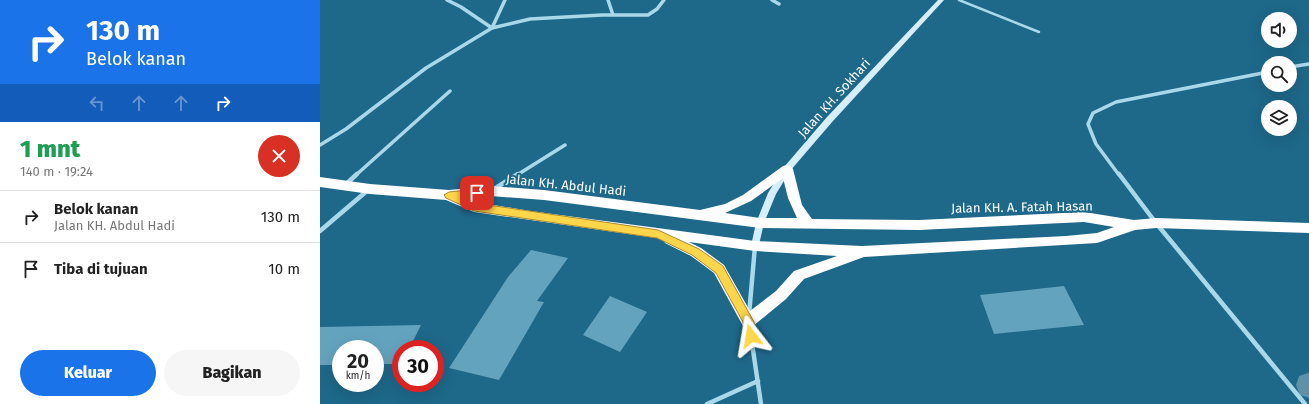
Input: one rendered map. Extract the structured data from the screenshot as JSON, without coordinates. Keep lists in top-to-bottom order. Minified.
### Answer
{"streets":{"highway":["Jalan KH. Abdul Hadi","Jalan KH. A. Fatah Hasan"],"street":["Jalan KH. Sokhari"]},"crossings":[["Jalan KH. Sokhari","Jalan KH. Abdul Hadi"],["Jalan KH. Sokhari","Jalan KH. A. Fatah Hasan"],["Jalan KH. Abdul Hadi","Jalan KH. A. Fatah Hasan"]],"page":{"turn":["130 m","Belok kanan"],"heading":["1 mnt","140 m · 19:24"],"list":[{"name":"Belok kanan","note":"Jalan KH. Abdul Hadi","value":"130 m"},{"name":"Tiba di tujuan","value":"10 m"}],"speed":"20 km/h","limit":"30","buttons":["Keluar","Bagikan"]}}
